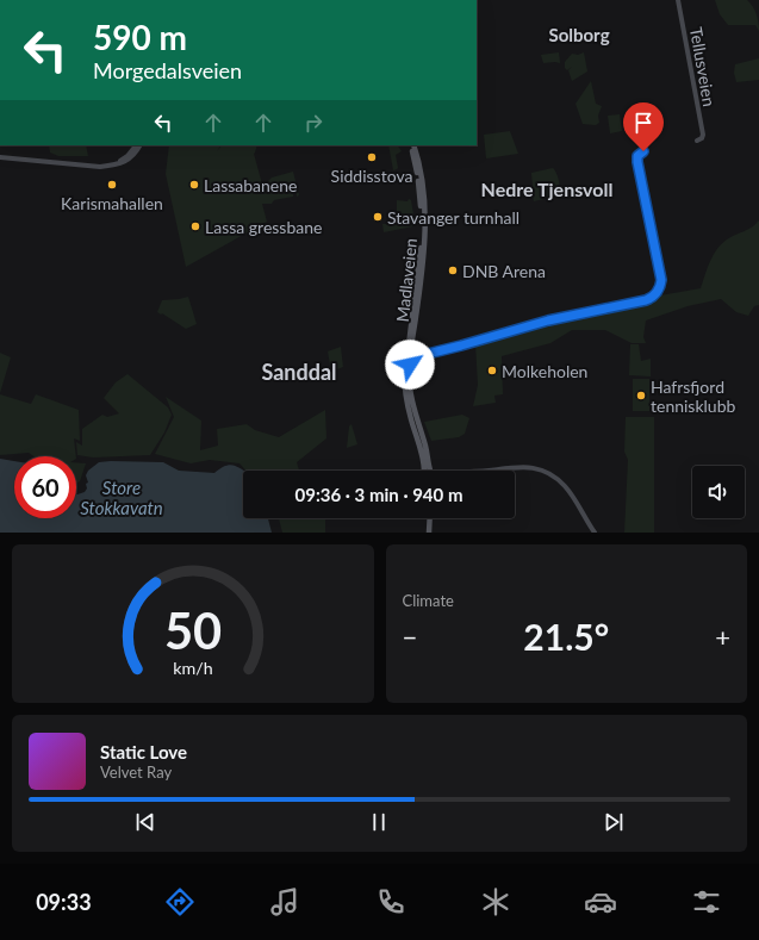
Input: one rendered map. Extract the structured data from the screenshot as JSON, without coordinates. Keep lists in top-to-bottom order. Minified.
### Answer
{"streets":{"main road":["Madlaveien"],"street":["Tellusveien"]},"districts":["Solborg","Nedre Tjensvoll","Sanddal"],"water":["Store Stokkavatn"],"places":["Siddisstova","Karismahallen","Lassabanene","Stavanger turnhall","Lassa gressbane","DNB Arena","Molkeholen","Hafrsfjord tennisklubb"],"page":{"turn":["590 m","Morgedalsveien"],"limit":"60","trip":"09:36 · 3 min · 940 m","tile":"Climate","heat":["−","21.5°","+"],"song":["Static Love","Velvet Ray"],"tabs":"09:33","gauge":["50","km/h"]}}
